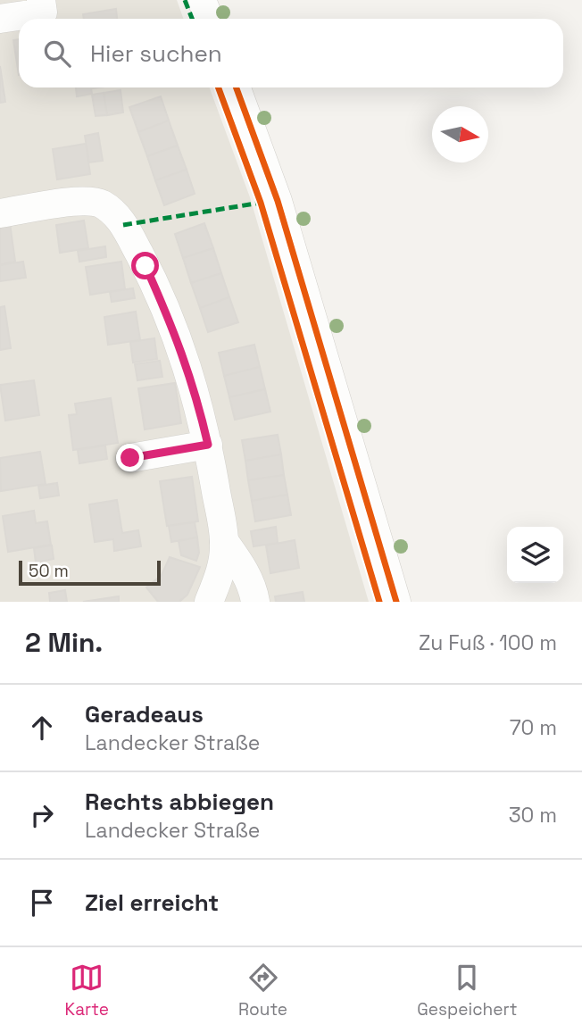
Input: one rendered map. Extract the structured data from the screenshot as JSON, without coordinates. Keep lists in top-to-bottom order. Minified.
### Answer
{"scale_bar":"50 m","north":"right","page":{"search":"Hier suchen","scale":"50 m","heading":["2 Min.","Zu Fuß · 100 m"],"list":[["Geradeaus","Landecker Straße","70 m"],["Rechts abbiegen","Landecker Straße","30 m"],"Ziel erreicht"],"nav":["Karte","Route","Gespeichert"]}}
